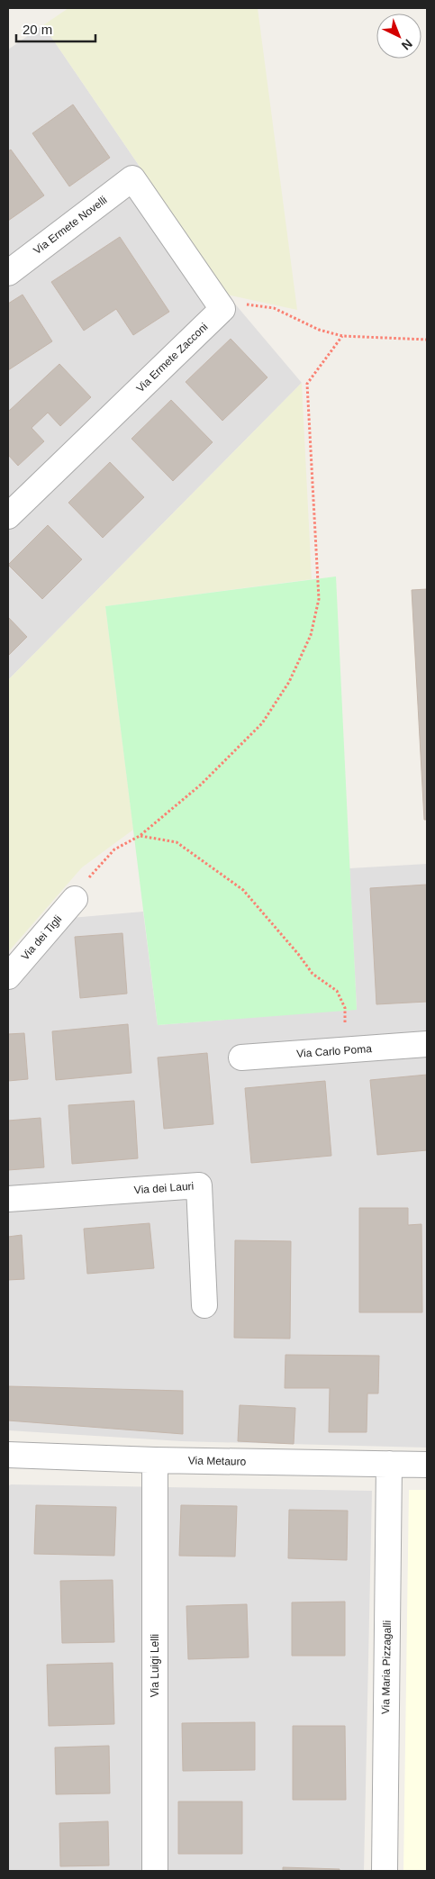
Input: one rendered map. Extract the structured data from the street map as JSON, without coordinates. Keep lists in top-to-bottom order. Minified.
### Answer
{"streets":{"street":["Via Ermete Novelli","Via Ermete Zacconi","Via dei Tigli","Via Carlo Poma","Via dei Lauri","Via Metauro","Via Luigi Lelli","Via Maria Pizzagalli"]},"crossings":[["Via Ermete Novelli","Via Ermete Zacconi"],["Via Metauro","Via Luigi Lelli"],["Via Metauro","Via Maria Pizzagalli"]],"scale_bar":"20 m","north":"bottom right"}
